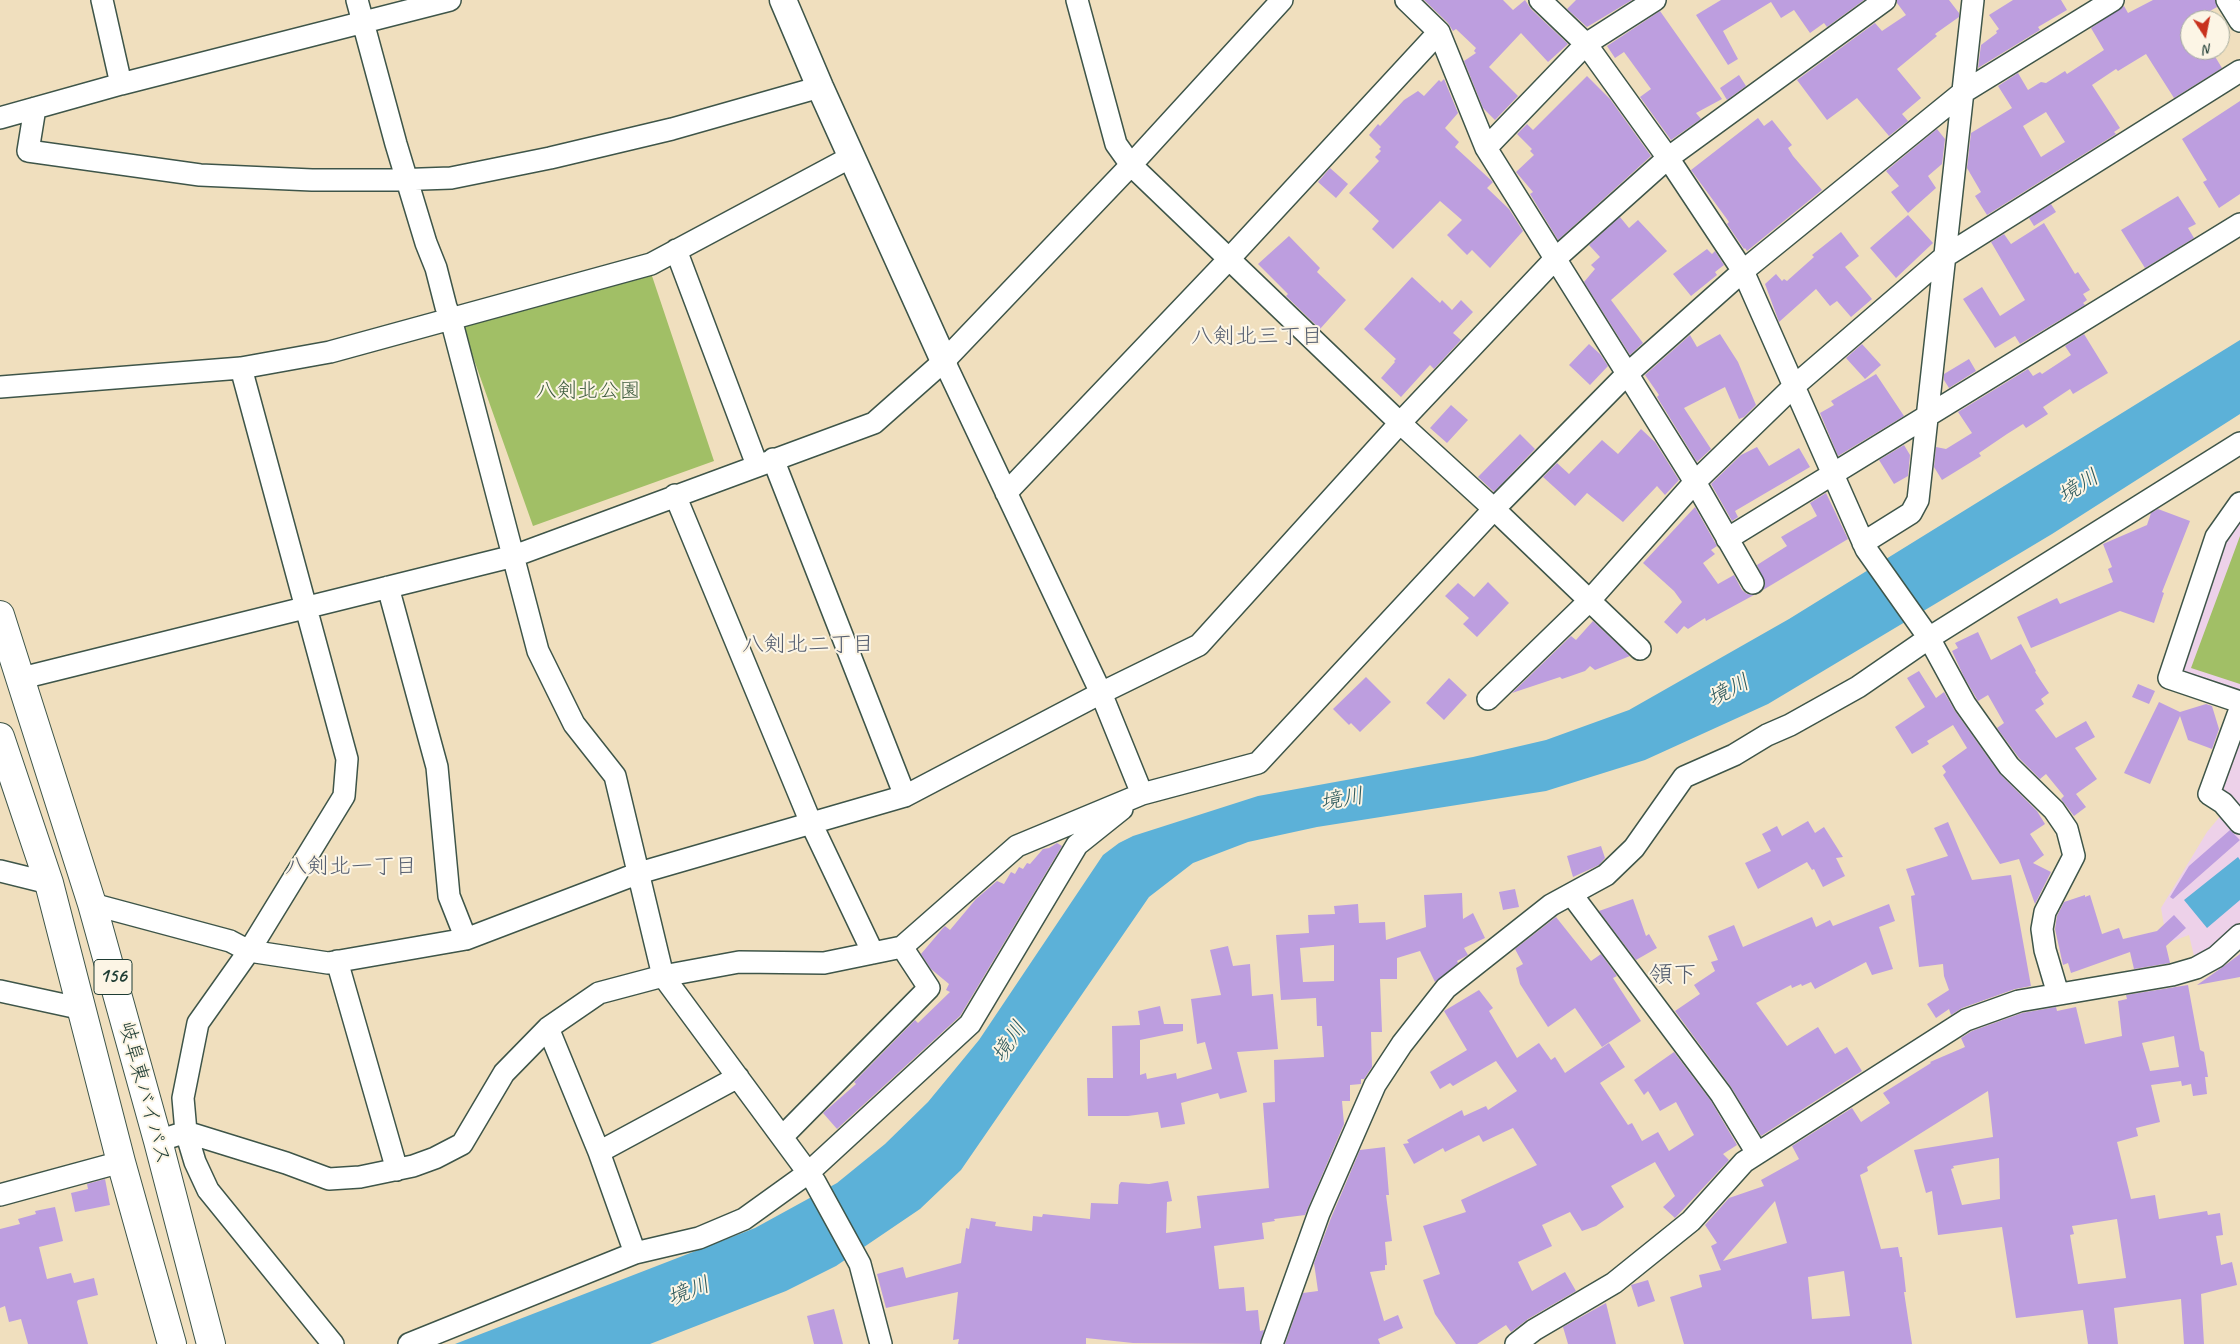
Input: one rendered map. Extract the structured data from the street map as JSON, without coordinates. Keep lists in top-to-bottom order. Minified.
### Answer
{"streets":{"highway":["156","岐阜東バイパス"]},"districts":["八剣北三丁目","八剣北二丁目","八剣北一丁目","領下"],"water":["境川"],"parks":["八剣北公園"],"north":"bottom"}
